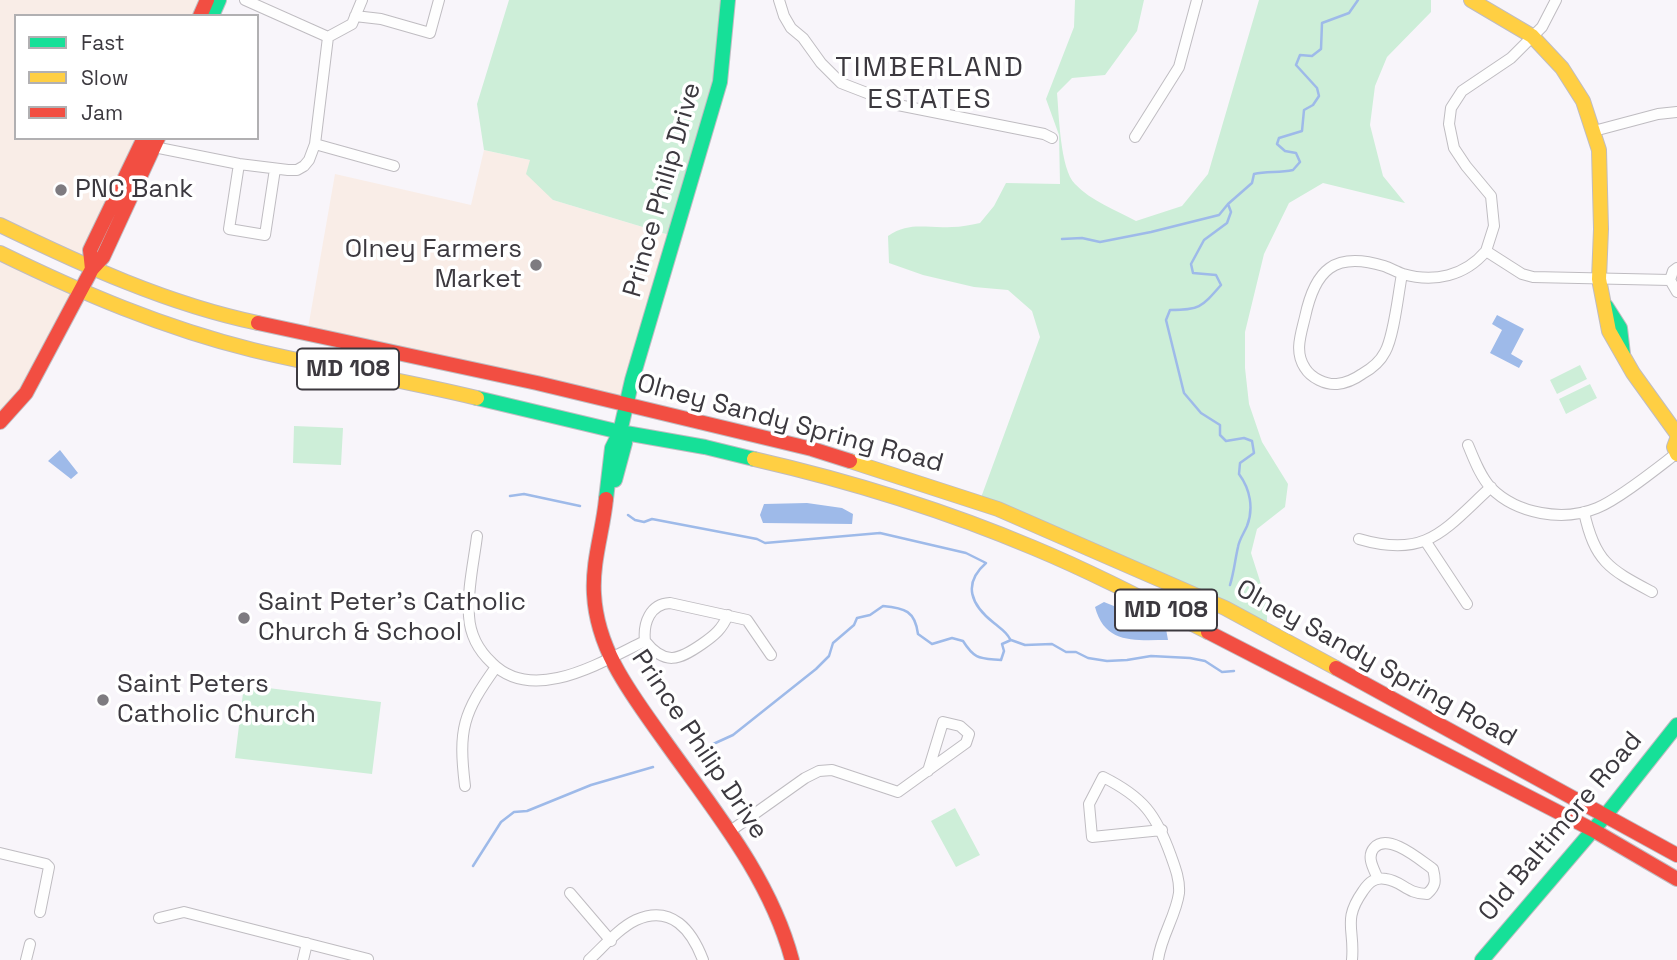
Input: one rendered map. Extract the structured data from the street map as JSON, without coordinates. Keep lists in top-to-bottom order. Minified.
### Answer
{"streets":{"main road":["Prince Philip Drive","MD 108","Olney Sandy Spring Road","Old Baltimore Road"]},"crossings":[["Prince Philip Drive","Olney Sandy Spring Road"],["Olney Sandy Spring Road","Old Baltimore Road"]],"districts":["TIMBERLAND ESTATES"],"places":["PNC Bank","Olney Farmers Market","Saint Peter's Catholic Church & School","Saint Peters Catholic Church"],"legend":["Fast","Slow","Jam"]}
